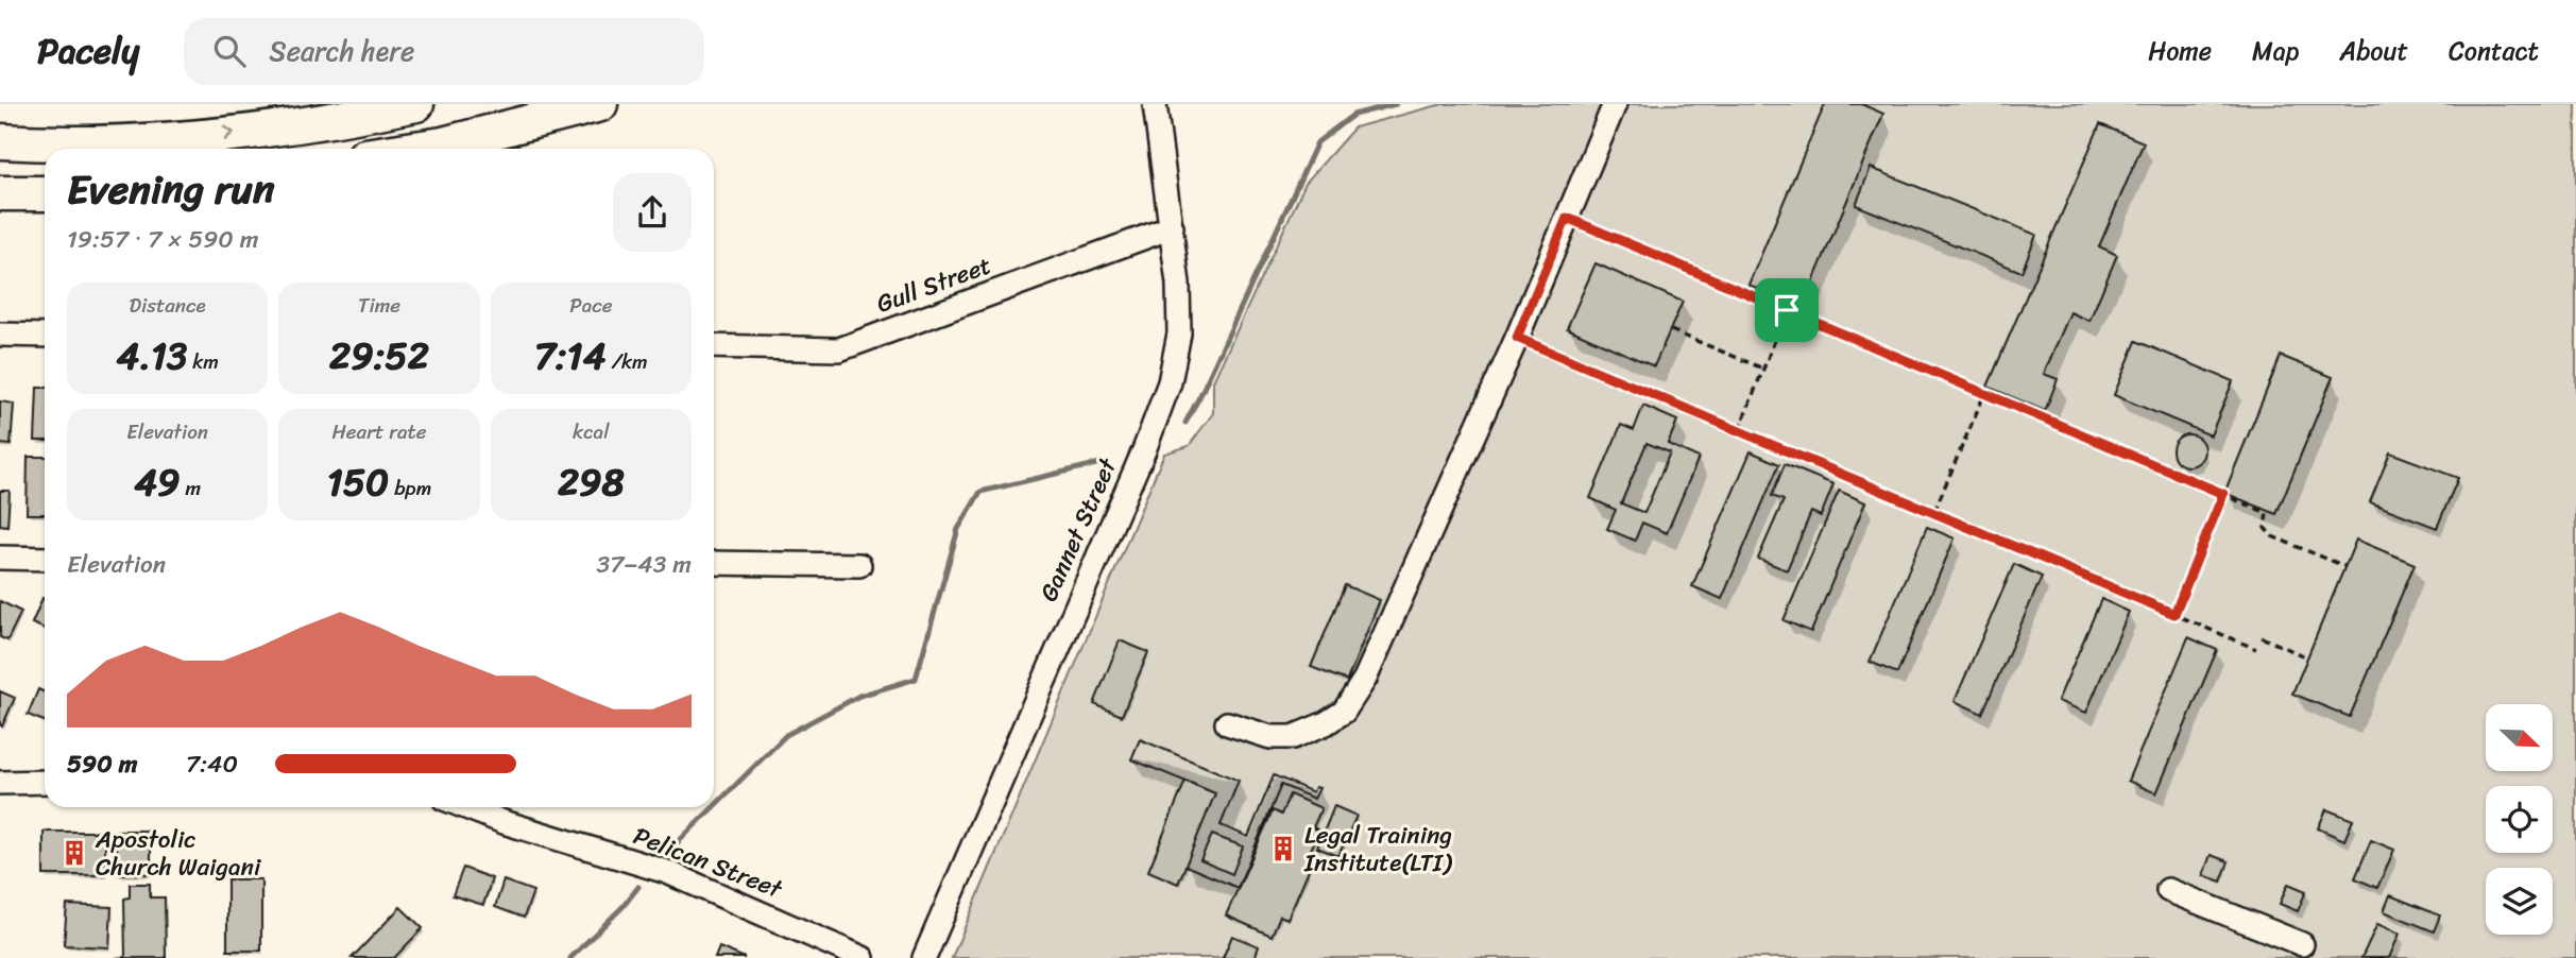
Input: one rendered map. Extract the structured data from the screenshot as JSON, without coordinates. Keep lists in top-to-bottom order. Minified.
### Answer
{"streets":{"street":["Gull Street","Gannet Street","Pelican Street"]},"crossings":[["Gull Street","Gannet Street"]],"places":{"building":["Legal Training Institute(LTI)","Apostolic Church Waigani"]},"north":"bottom right","page":{"header":"Pacely","search":"Search here","nav":["Home","Map","About","Contact"],"heading":["Evening run","19:57 · 7 × 590 m"],"stats":[["Distance","4.13 km"],["Time","29:52"],["Pace","7:14 /km"],["Elevation","49 m"],["Heart rate","150 bpm"],["kcal","298"]],"chart":["Elevation","37–43 m"],"list":[{"name":"590 m","note":"7:40"}]}}
